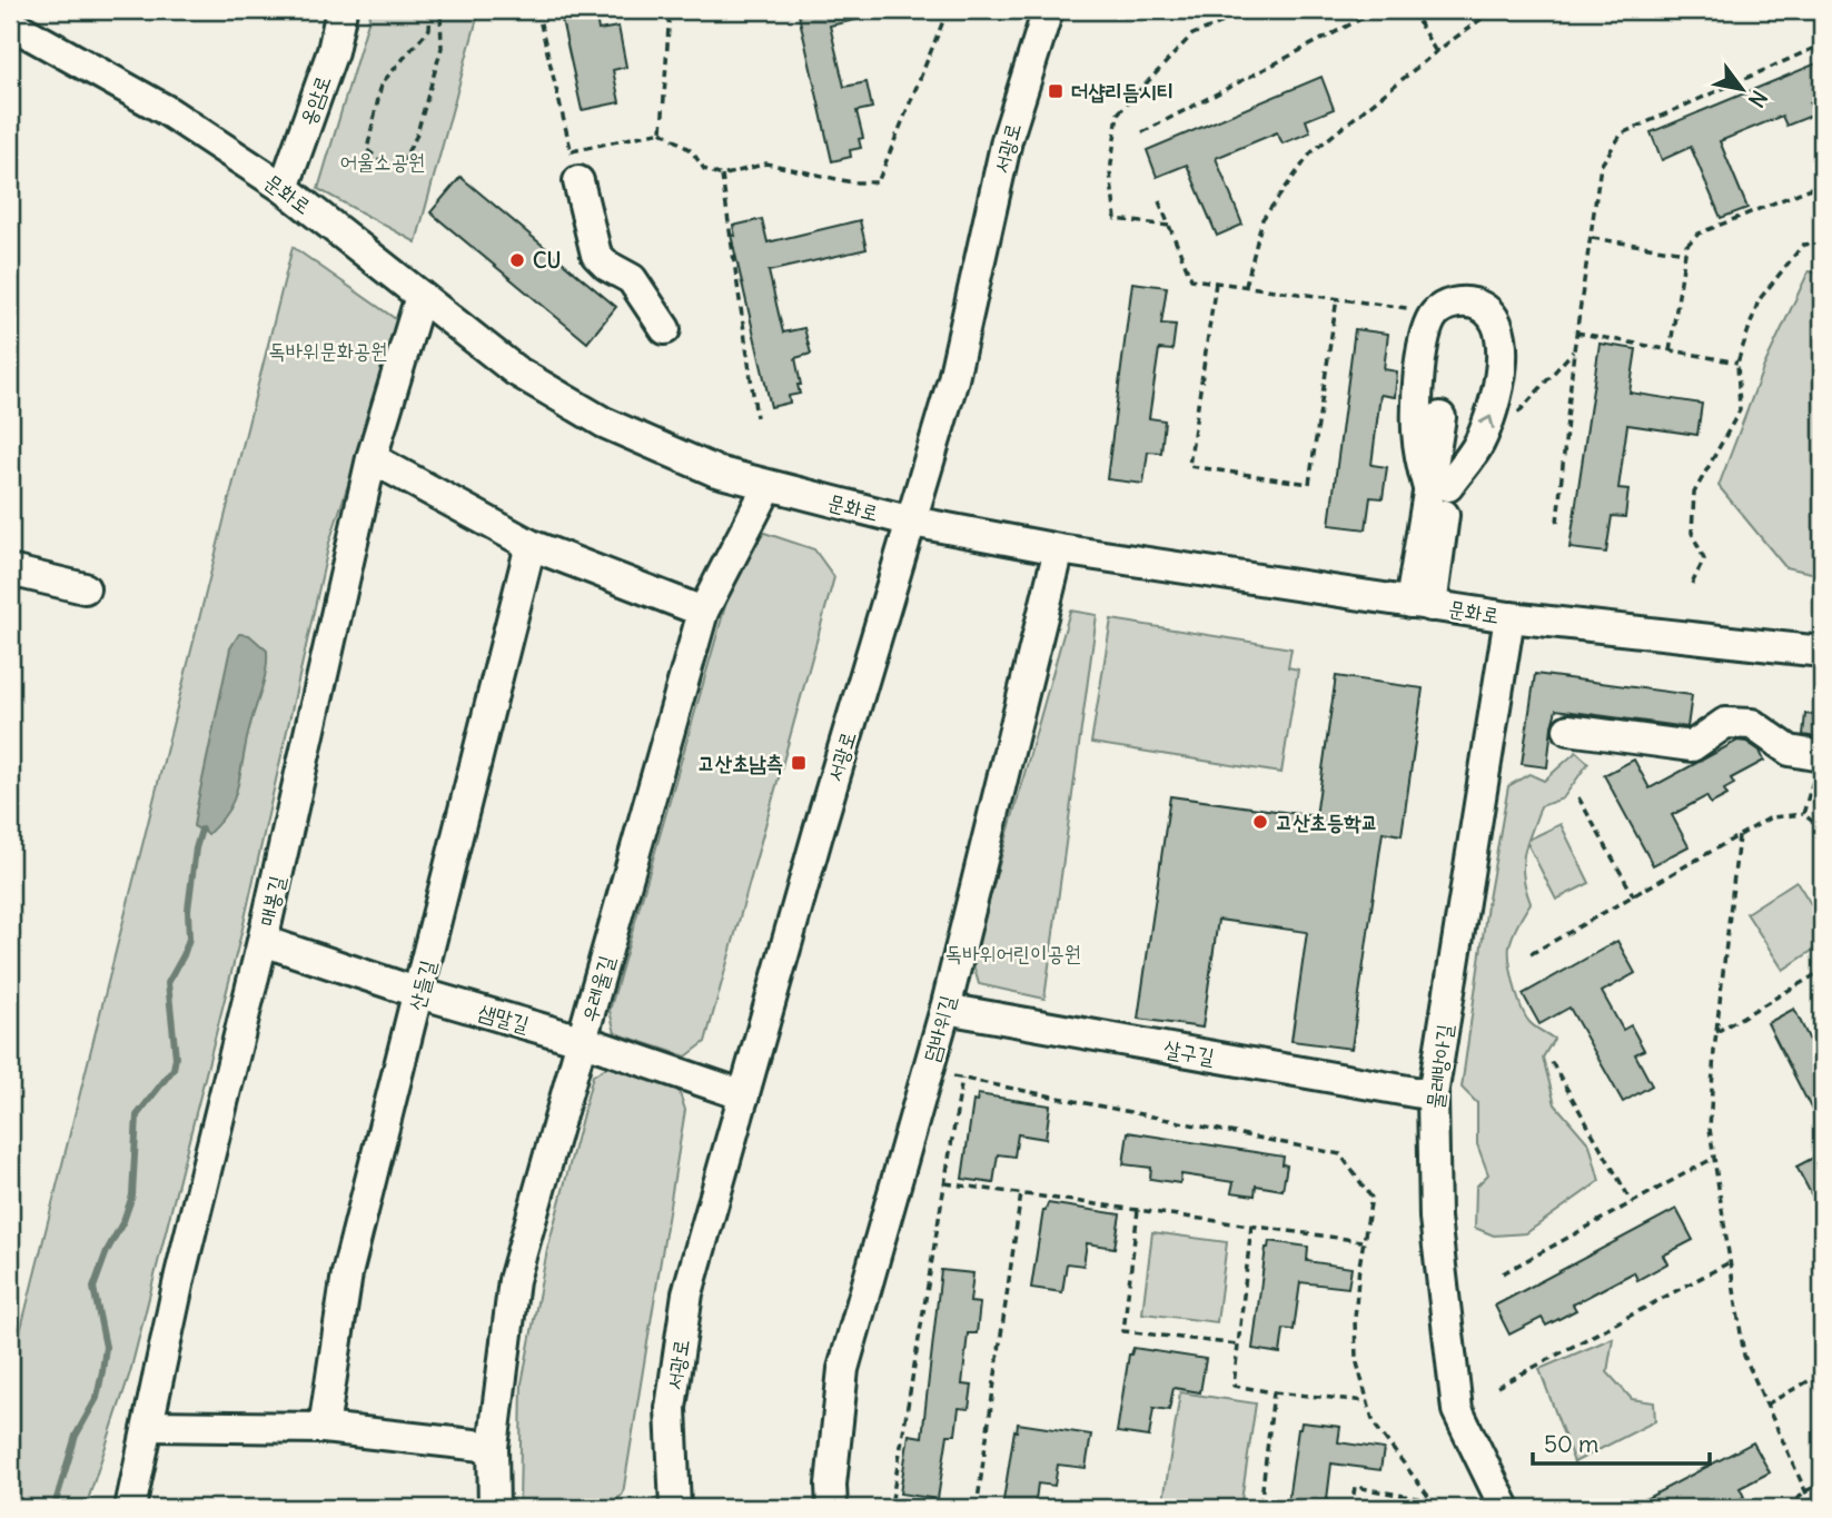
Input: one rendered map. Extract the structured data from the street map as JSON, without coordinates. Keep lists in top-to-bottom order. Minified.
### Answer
{"streets":{"street":["옹암로","서광로","문화로","매봉길","산들길","우레울길","샘말길","덤바위길","살구길","물레방아길"]},"crossings":[["옹암로","문화로"],["서광로","문화로"],["서광로","샘말길"],["문화로","매봉길"],["문화로","우레울길"],["문화로","덤바위길"],["문화로","물레방아길"],["매봉길","샘말길"],["산들길","샘말길"],["우레울길","샘말길"],["덤바위길","살구길"],["살구길","물레방아길"]],"parks":["어울소공원","독바위문화공원","독바위어린이공원"],"places":{"transit":["더샵리듬시티","고산초남측"],"other":["CU","고산초등학교"]},"scale_bar":"50 m","north":"bottom right"}
